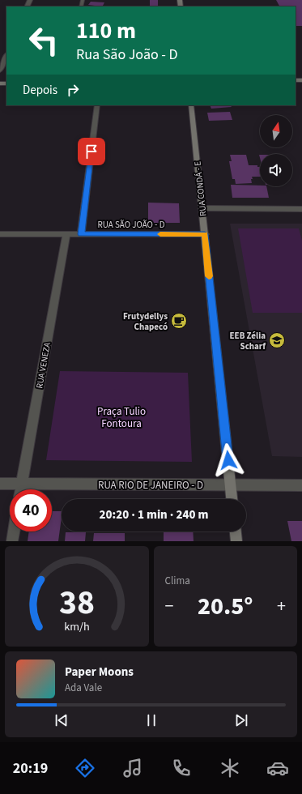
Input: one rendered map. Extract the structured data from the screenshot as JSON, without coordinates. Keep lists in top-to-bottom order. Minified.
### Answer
{"streets":{"street":["RUA CONDÁ - E","RUA SÃO JOÃO - D","RUA VENEZA","RUA RIO DE JANEIRO - D"]},"crossings":[["RUA CONDÁ - E","RUA SÃO JOÃO - D"],["RUA CONDÁ - E","RUA RIO DE JANEIRO - D"],["RUA SÃO JOÃO - D","RUA VENEZA"],["RUA VENEZA","RUA RIO DE JANEIRO - D"]],"parks":["Praça Tulio Fontoura"],"places":{"cafe":["Frutydellys Chapecó"],"school or university":["EEB Zélia Scharf"]},"north":"top","page":{"turn":["110 m","Rua São João - D"],"then":"Depois","limit":"40","trip":"20:20 · 1 min · 240 m","tile":"Clima","heat":["−","20.5°","+"],"song":["Paper Moons","Ada Vale"],"tabs":"20:19","gauge":["38","km/h"]}}
